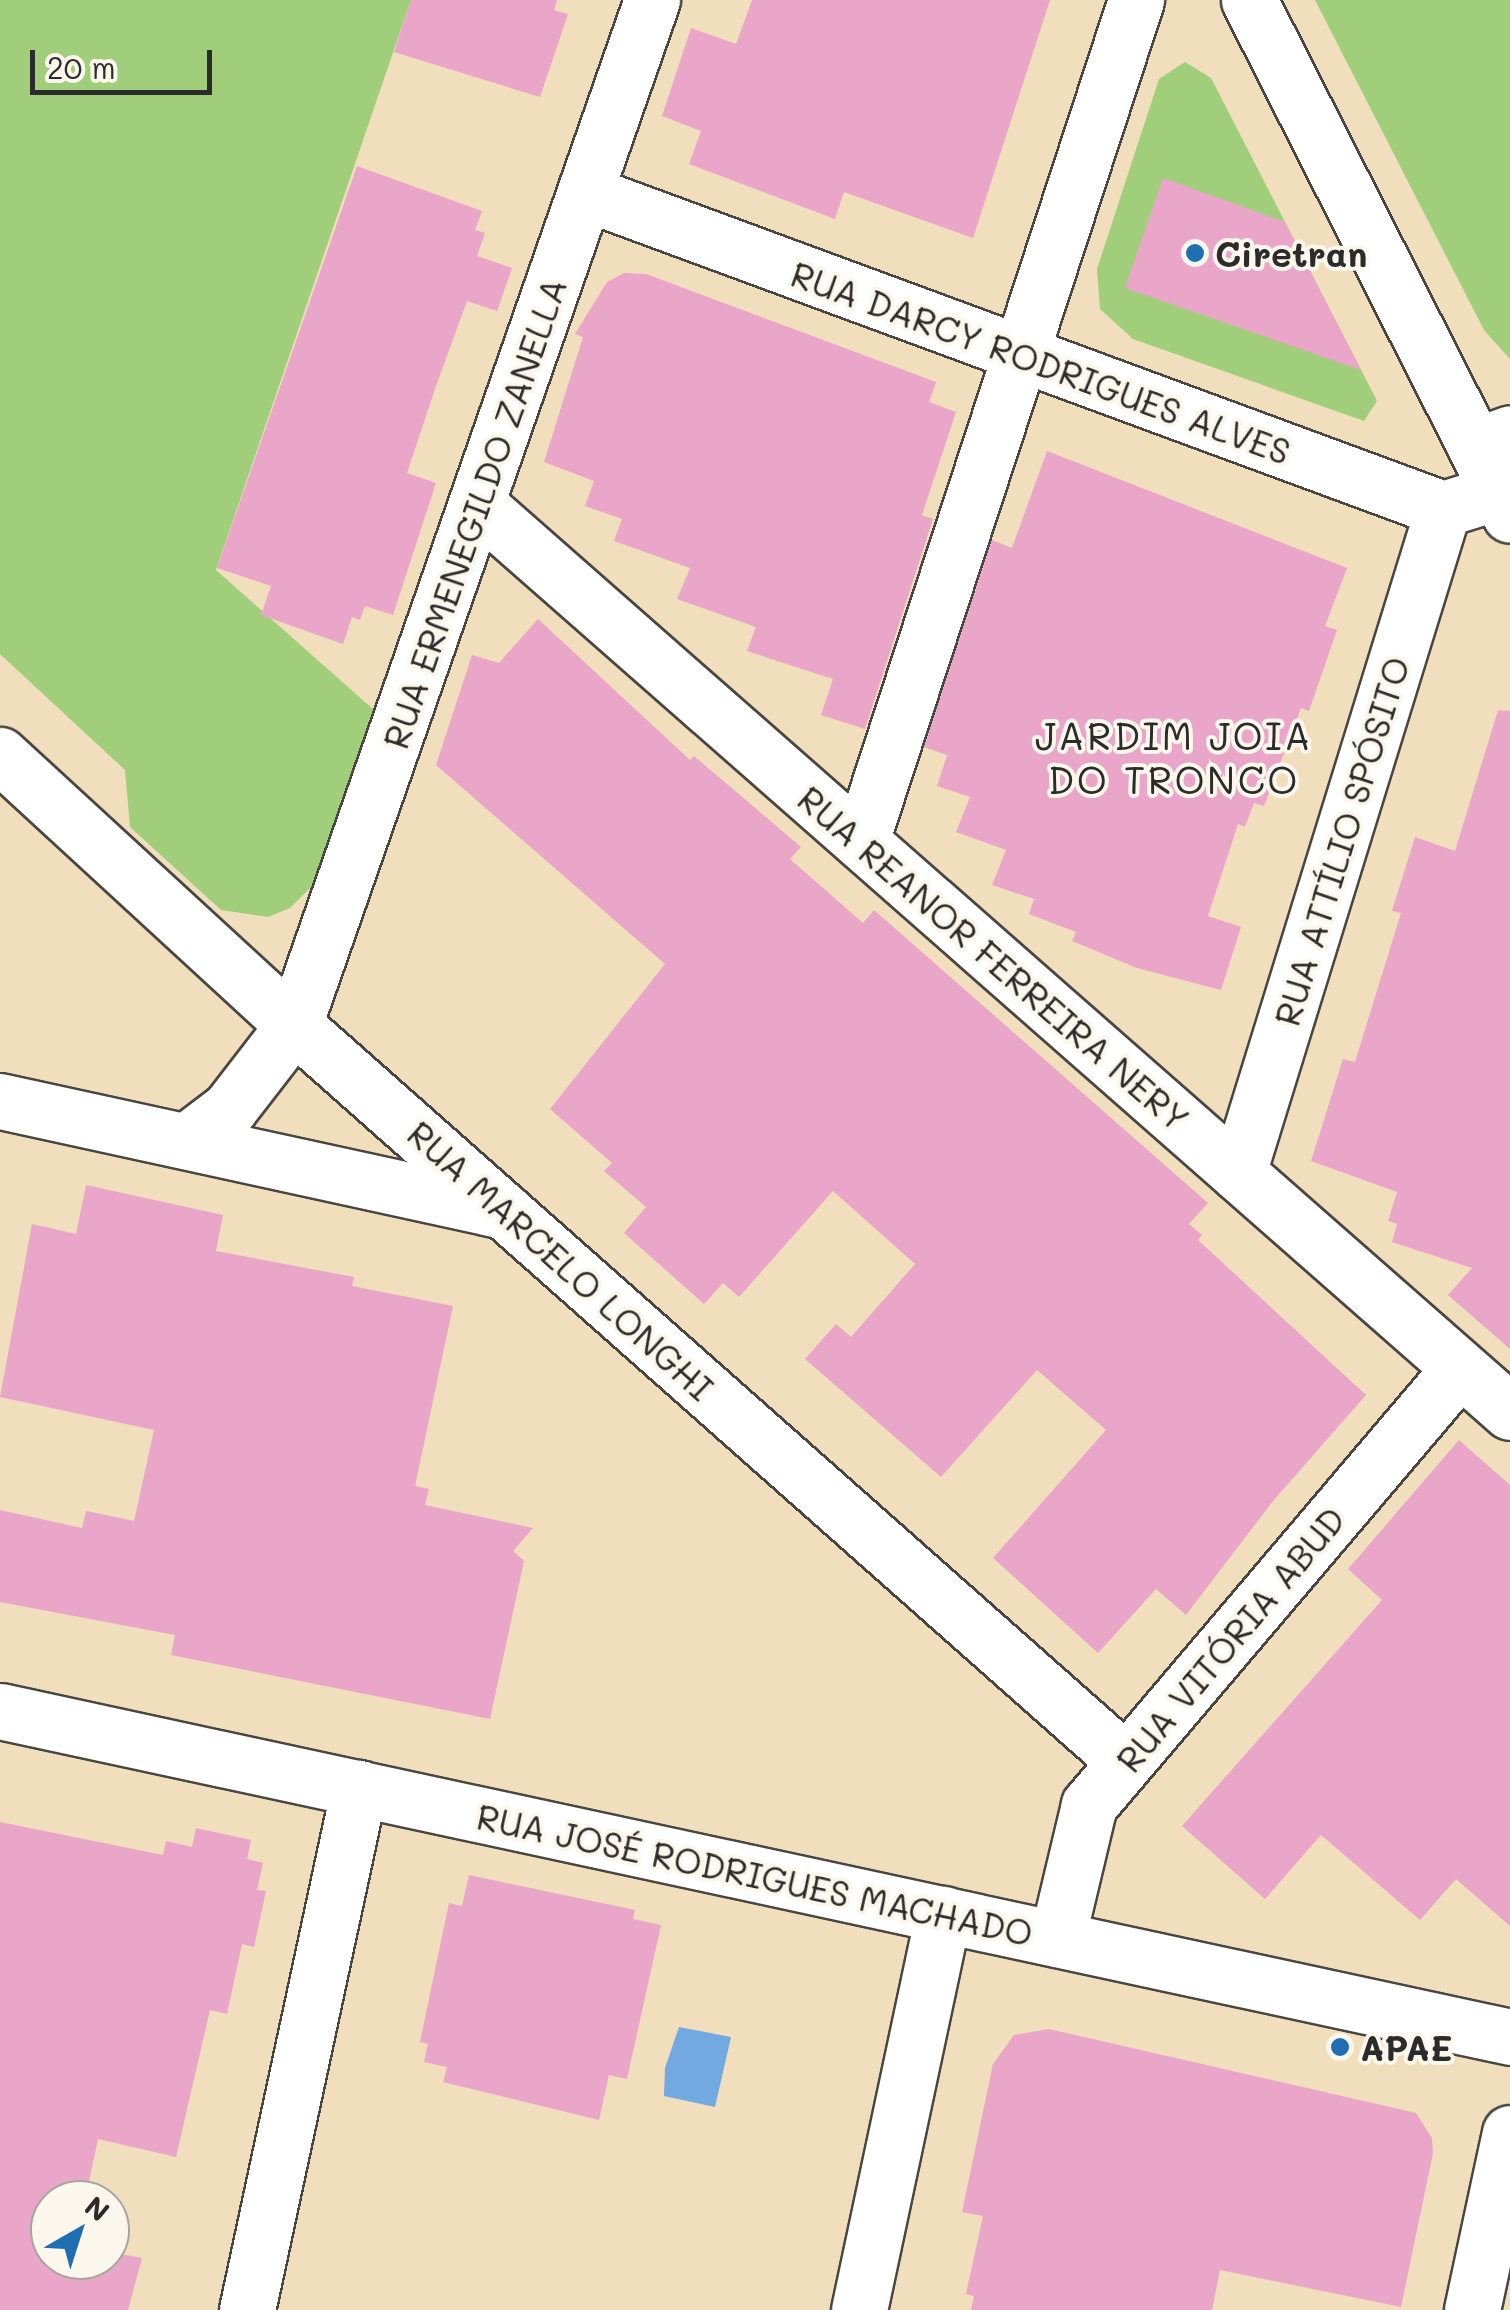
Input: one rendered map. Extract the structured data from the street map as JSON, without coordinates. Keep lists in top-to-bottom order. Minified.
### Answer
{"streets":{"street":["RUA DARCY RODRIGUES ALVES","RUA ERMENEGILDO ZANELLA","RUA ATTÍLIO SPÓSITO","RUA REANOR FERREIRA NERY","RUA MARCELO LONGHI","RUA VITÓRIA ABUD","RUA JOSÉ RODRIGUES MACHADO"]},"crossings":[["RUA DARCY RODRIGUES ALVES","RUA ERMENEGILDO ZANELLA"],["RUA DARCY RODRIGUES ALVES","RUA ATTÍLIO SPÓSITO"],["RUA ERMENEGILDO ZANELLA","RUA REANOR FERREIRA NERY"],["RUA ERMENEGILDO ZANELLA","RUA MARCELO LONGHI"],["RUA ATTÍLIO SPÓSITO","RUA REANOR FERREIRA NERY"],["RUA REANOR FERREIRA NERY","RUA VITÓRIA ABUD"],["RUA MARCELO LONGHI","RUA VITÓRIA ABUD"],["RUA VITÓRIA ABUD","RUA JOSÉ RODRIGUES MACHADO"]],"districts":["JARDIM JOIA DO TRONCO"],"places":["Ciretran","APAE"],"scale_bar":"20 m","north":"top right"}
